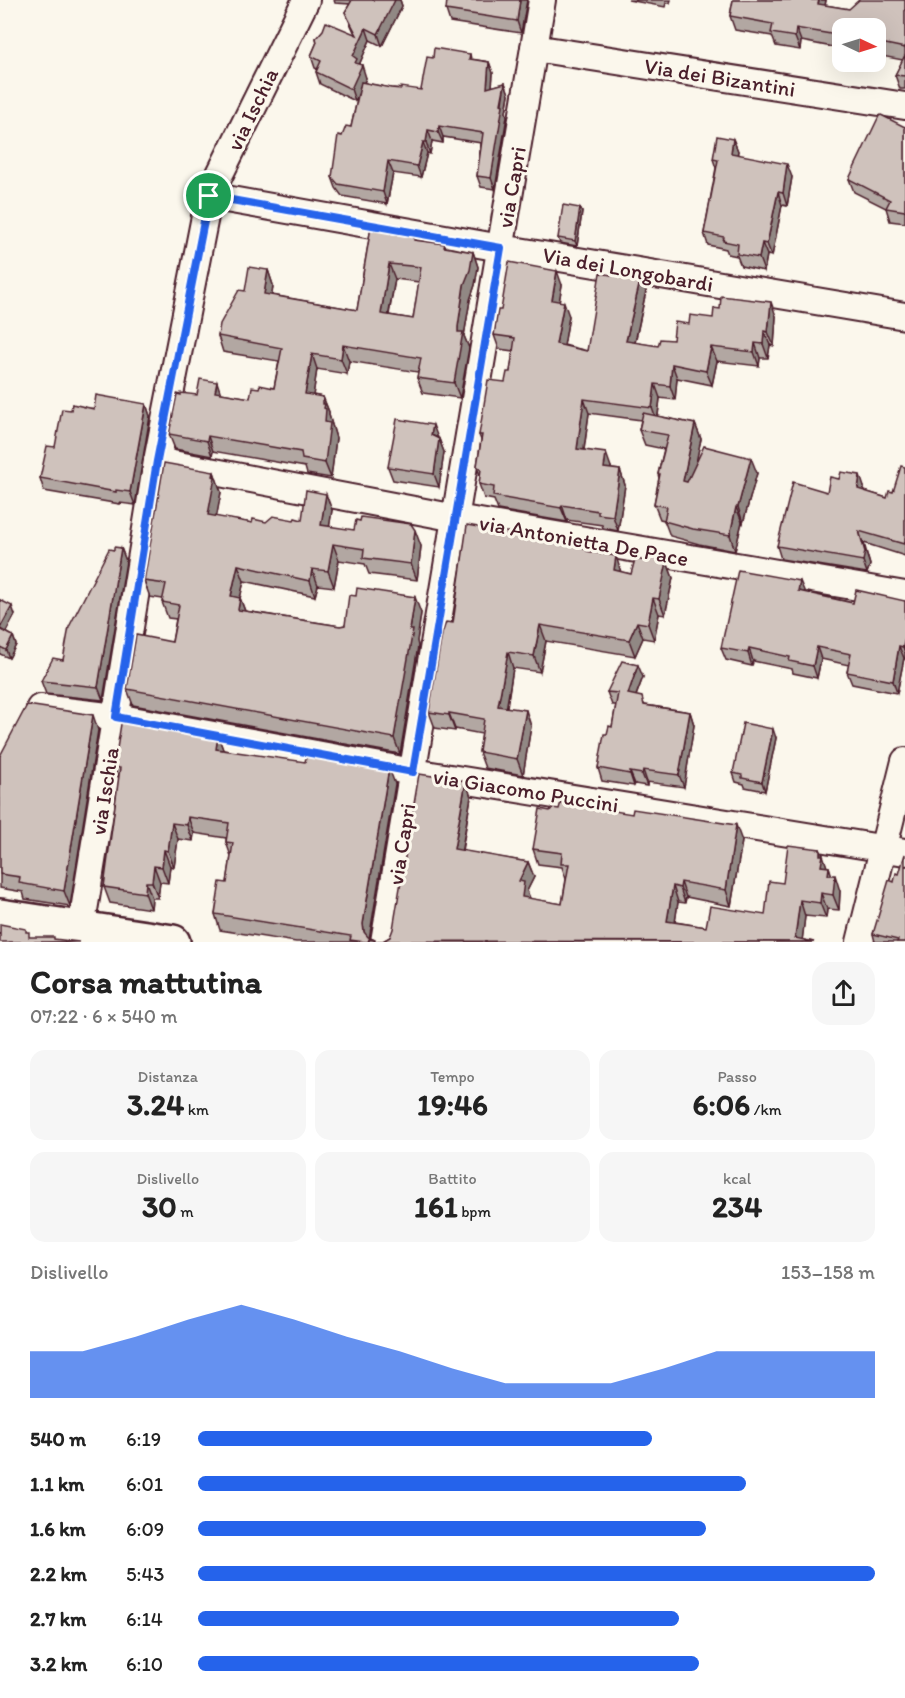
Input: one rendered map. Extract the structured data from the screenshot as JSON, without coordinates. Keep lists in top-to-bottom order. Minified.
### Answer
{"streets":{"street":["Via dei Bizantini","via Ischia","via Capri","Via dei Longobardi","via Antonietta De Pace","via Giacomo Puccini"]},"crossings":[["Via dei Bizantini","via Capri"],["via Ischia","Via dei Longobardi"],["via Ischia","via Antonietta De Pace"],["via Ischia","via Giacomo Puccini"],["via Capri","Via dei Longobardi"],["via Capri","via Antonietta De Pace"],["via Capri","via Giacomo Puccini"]],"north":"right","page":{"heading":["Corsa mattutina","07:22 · 6 × 540 m"],"stats":[["Distanza","3.24 km"],["Tempo","19:46"],["Passo","6:06 /km"],["Dislivello","30 m"],["Battito","161 bpm"],["kcal","234"]],"chart":["Dislivello","153–158 m"],"list":[{"name":"540 m","note":"6:19"},{"name":"1.1 km","note":"6:01"},{"name":"1.6 km","note":"6:09"},{"name":"2.2 km","note":"5:43"},{"name":"2.7 km","note":"6:14"},{"name":"3.2 km","note":"6:10"}]}}
